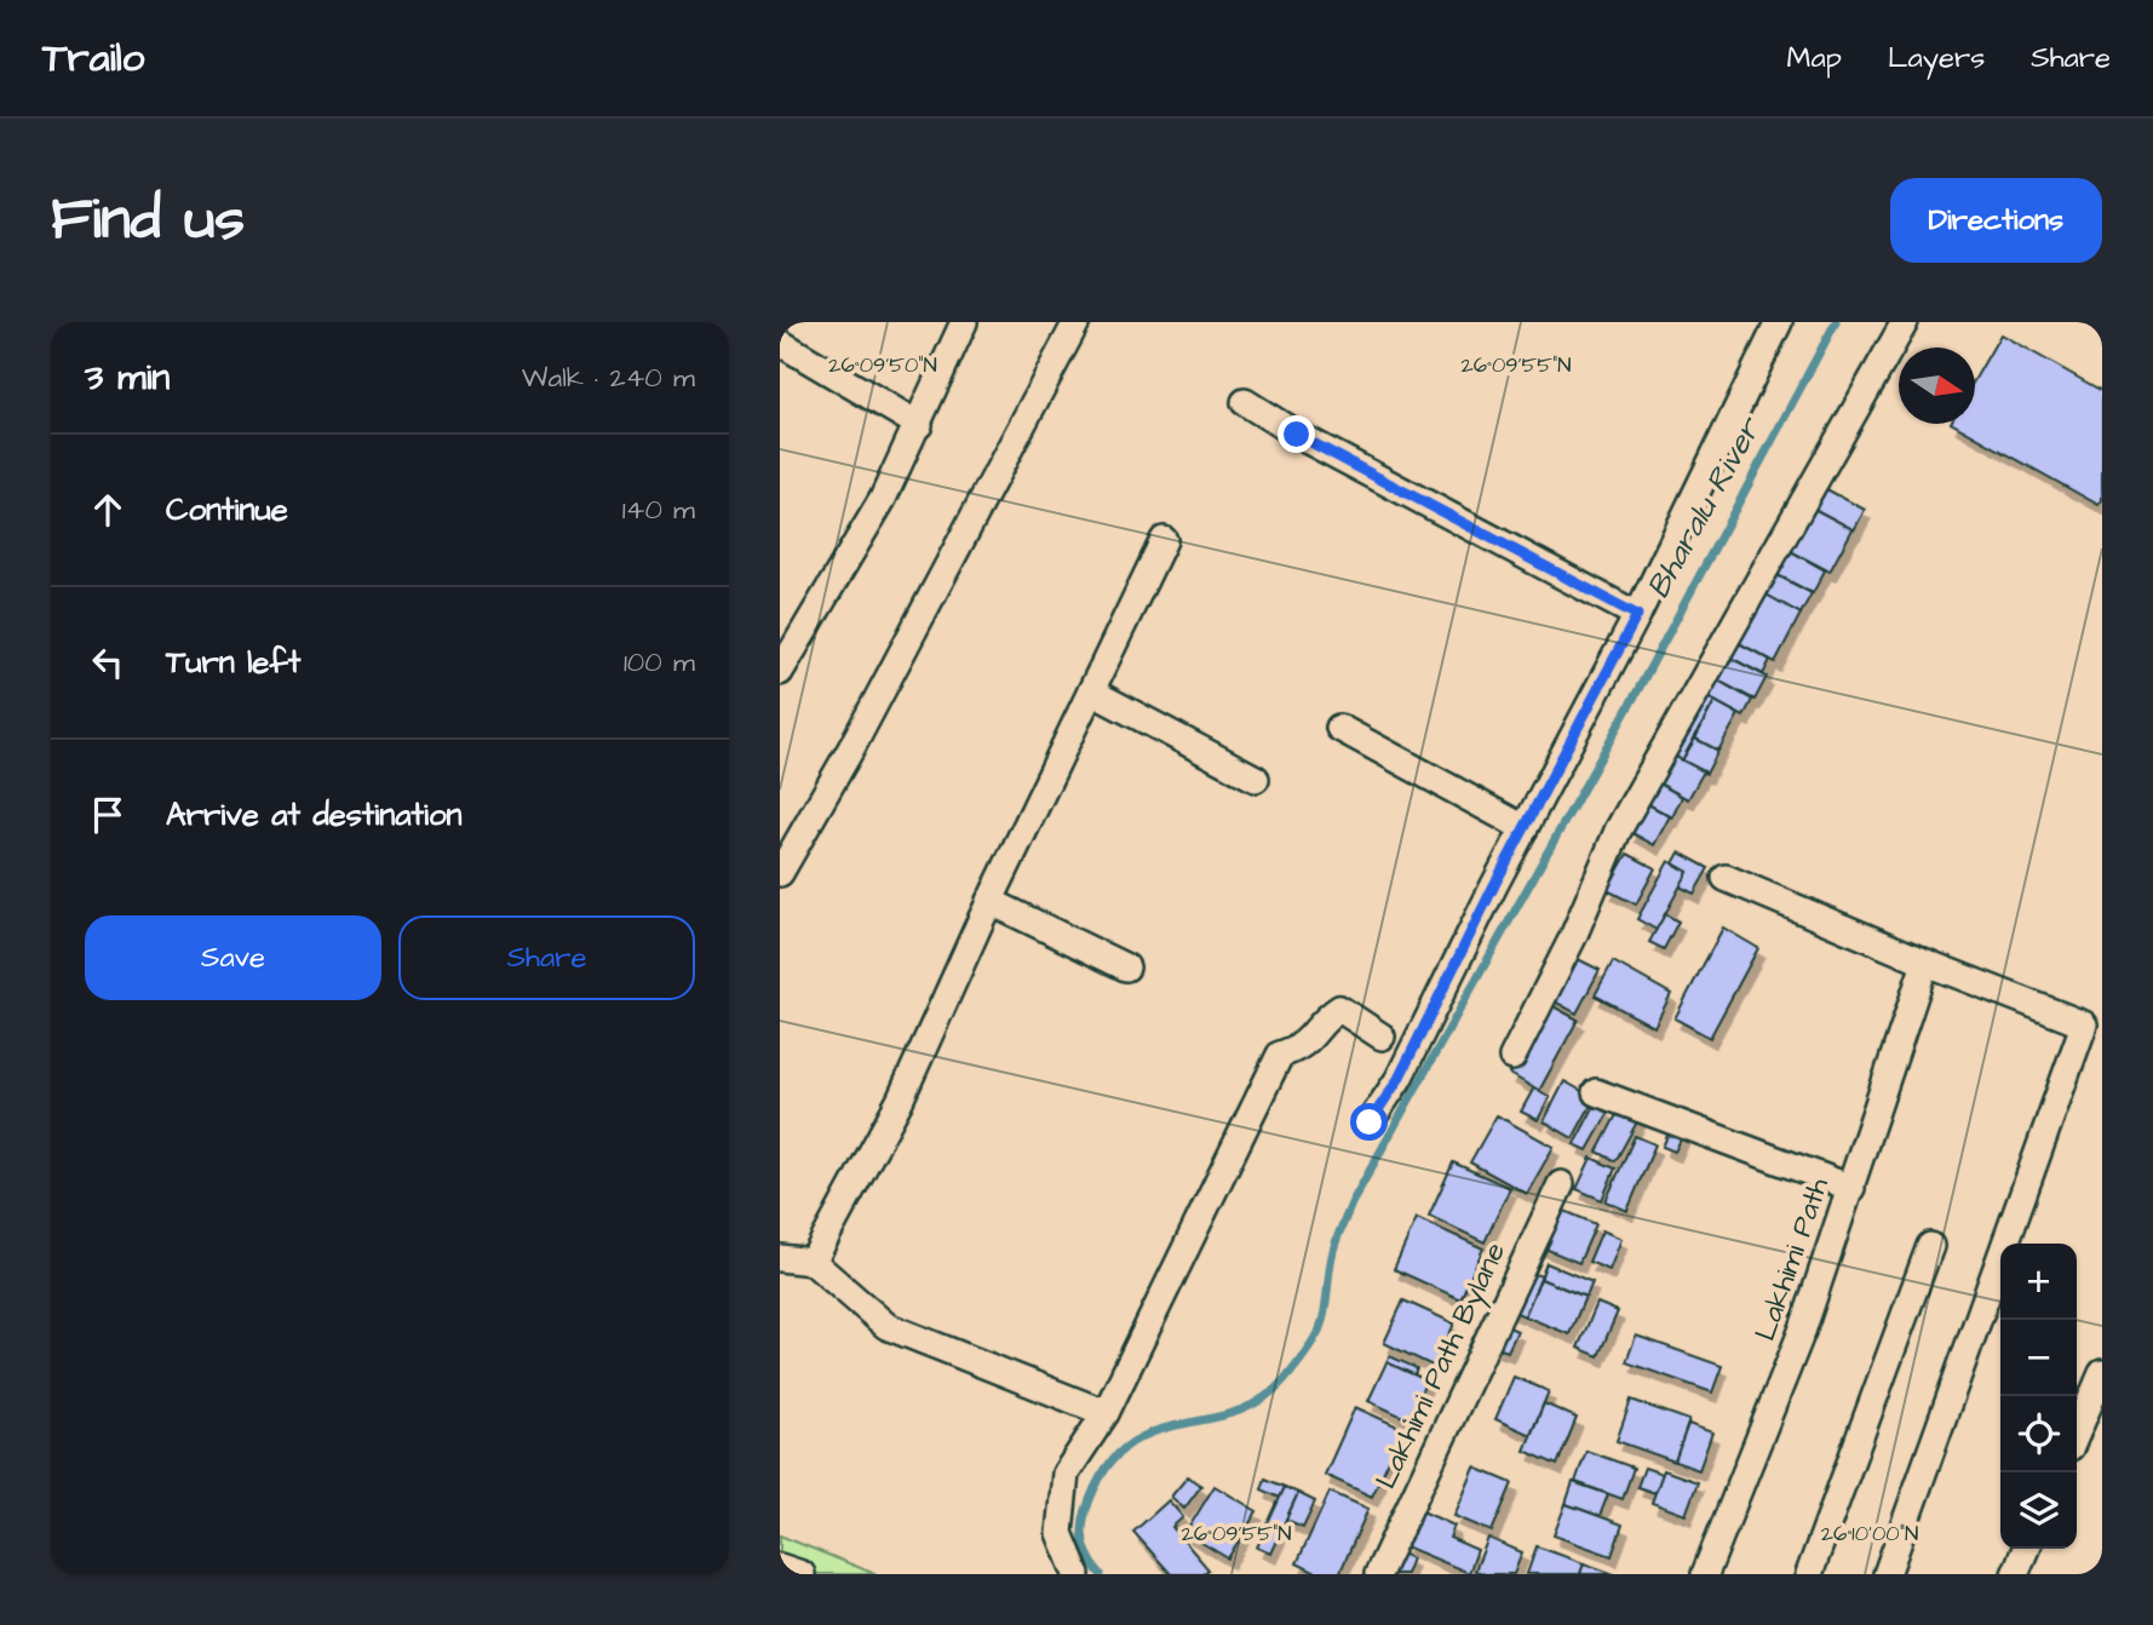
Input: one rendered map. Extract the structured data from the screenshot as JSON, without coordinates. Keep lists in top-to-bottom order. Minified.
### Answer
{"streets":{"street":["Lakhimi Path","Lakhimi Path Bylane"]},"water":["Bharalu River"],"north":"right","page":{"header":"Trailo","nav":["Map","Layers","Share"],"buttons":["Directions",["Save","Share"]],"title":"Find us","heading":["3 min","Walk · 240 m"],"list":[["Continue","140 m"],["Turn left","100 m"],"Arrive at destination"],"map_buttons":["+","−"]},"coordinates":["26°09'50\"N","26°09'55\"N","26°10'00\"N"]}
